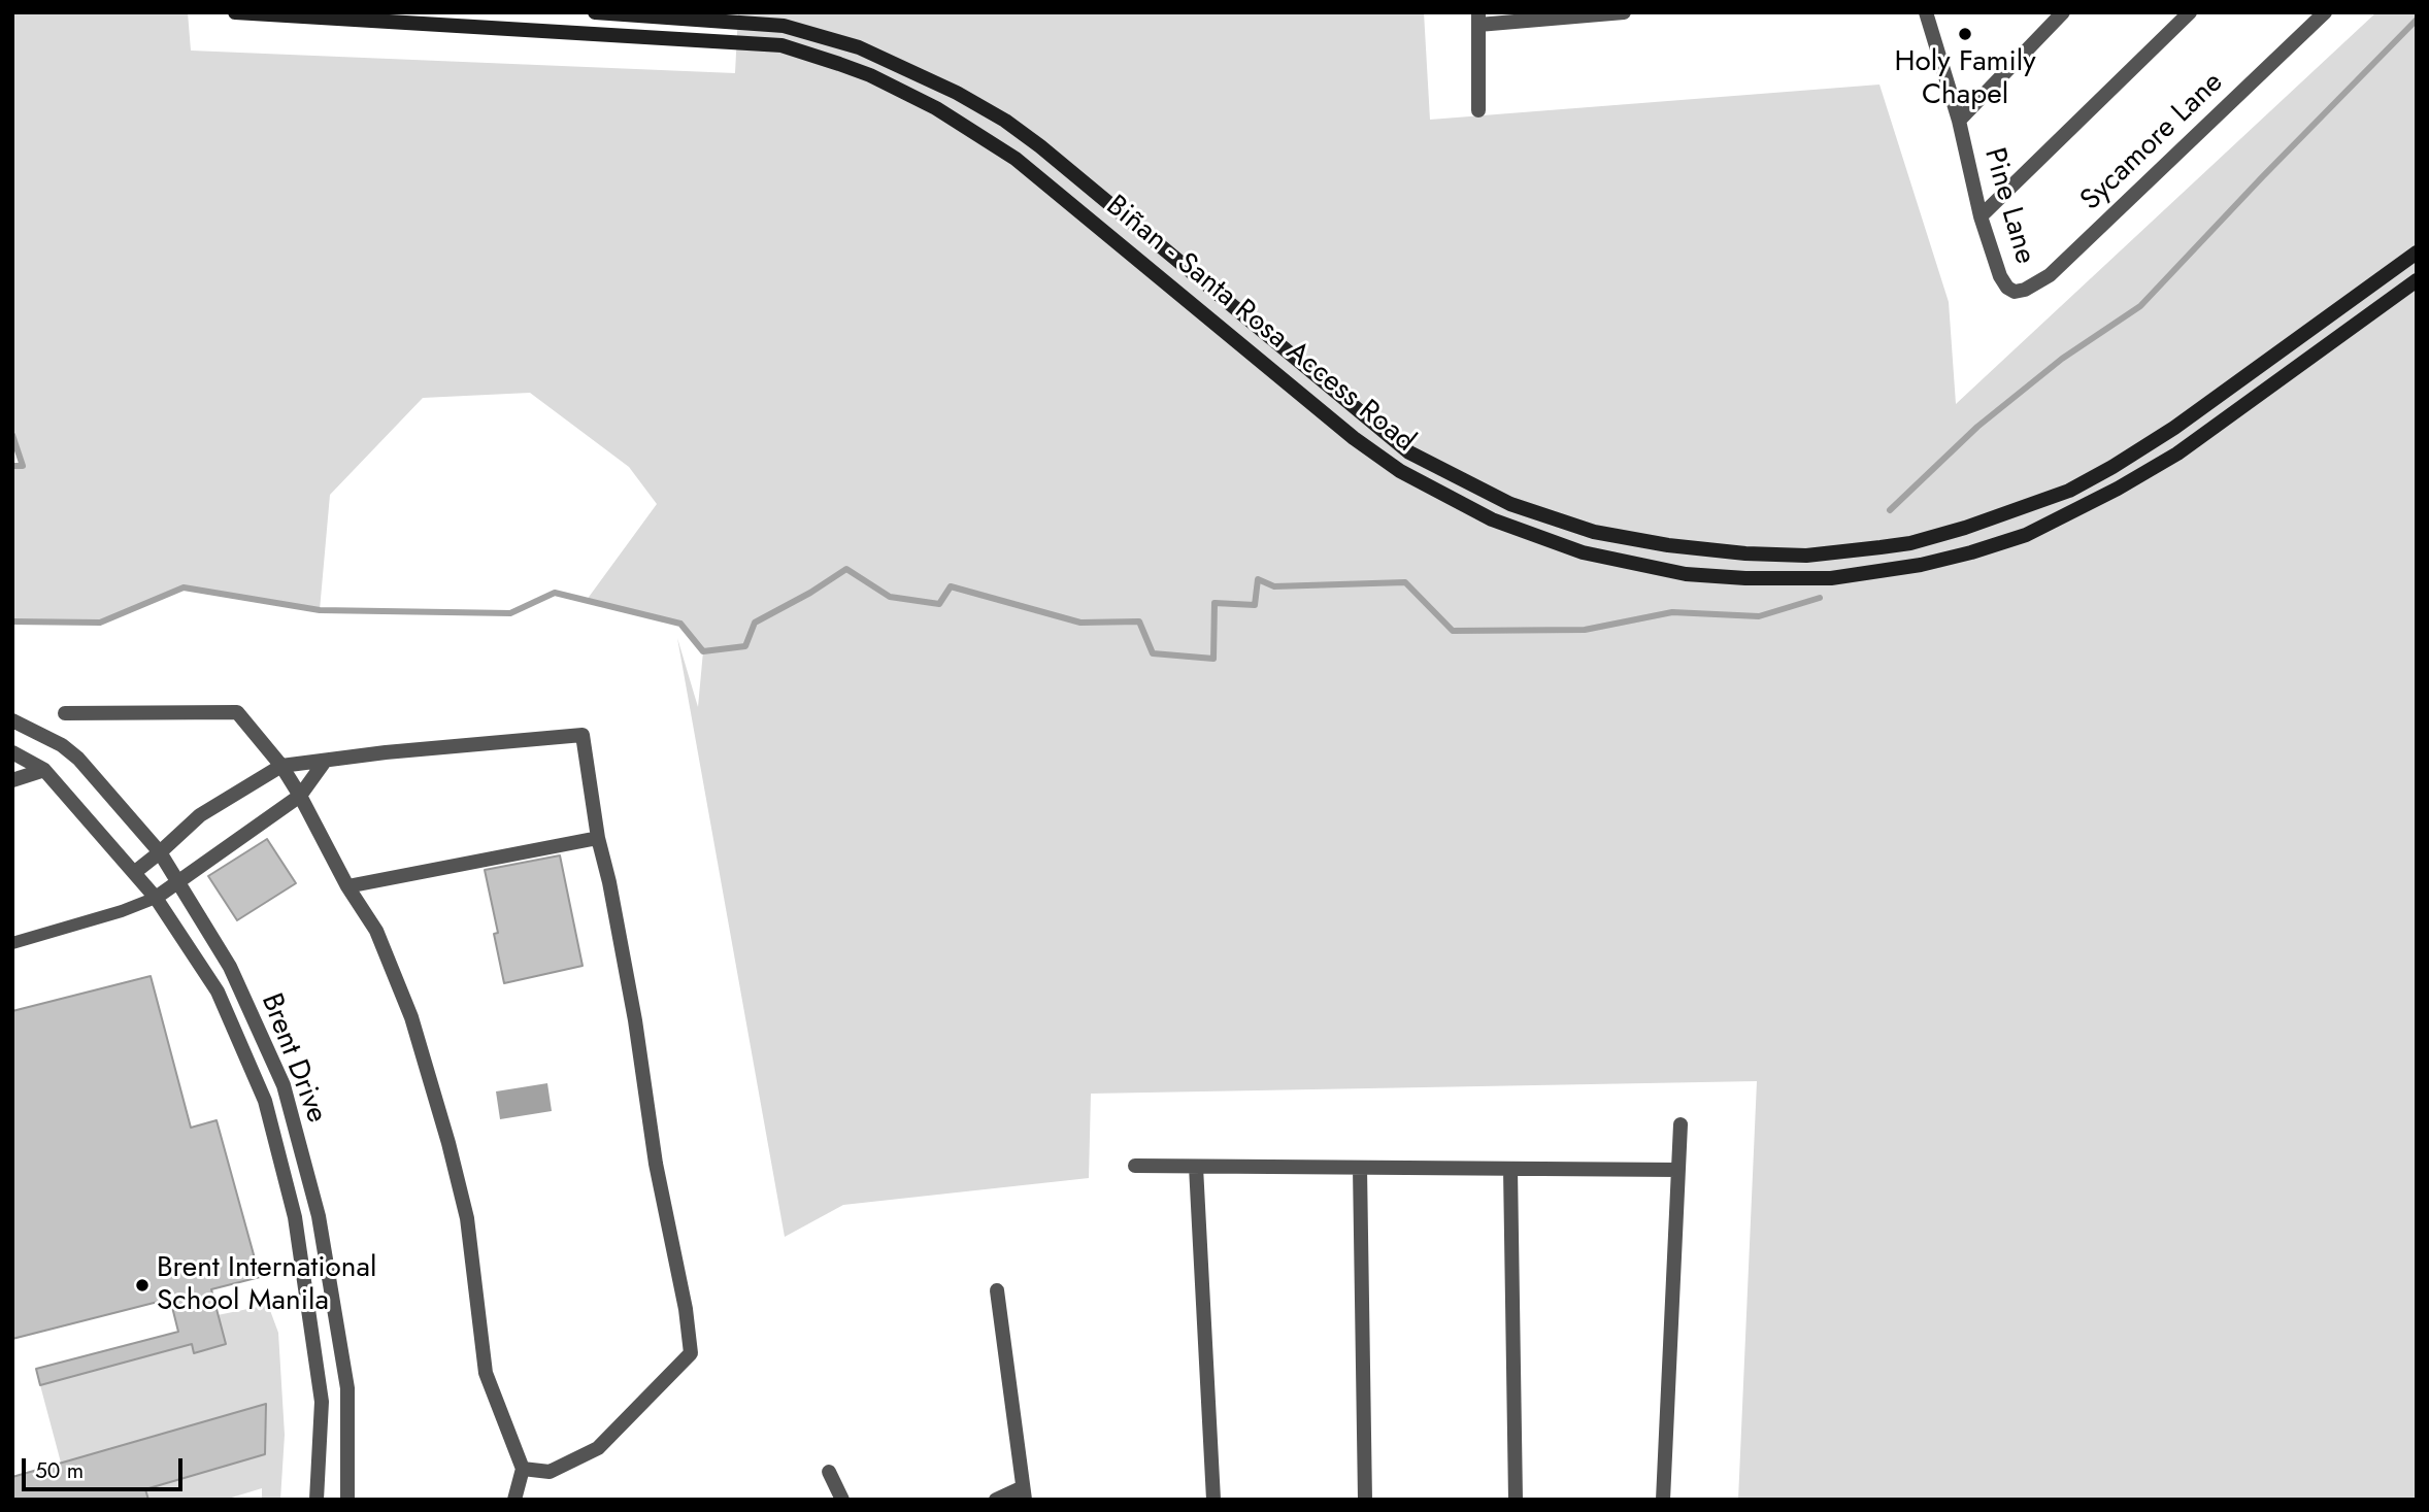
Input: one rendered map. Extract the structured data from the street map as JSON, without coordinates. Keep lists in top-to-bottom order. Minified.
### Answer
{"streets":{"main road":["Biñan - Santa Rosa Access Road"],"street":["Sycamore Lane","Pine Lane","Brent Drive"]},"crossings":[["Sycamore Lane","Pine Lane"]],"places":["Holy Family Chapel","Brent International School Manila"],"scale_bar":"50 m"}
